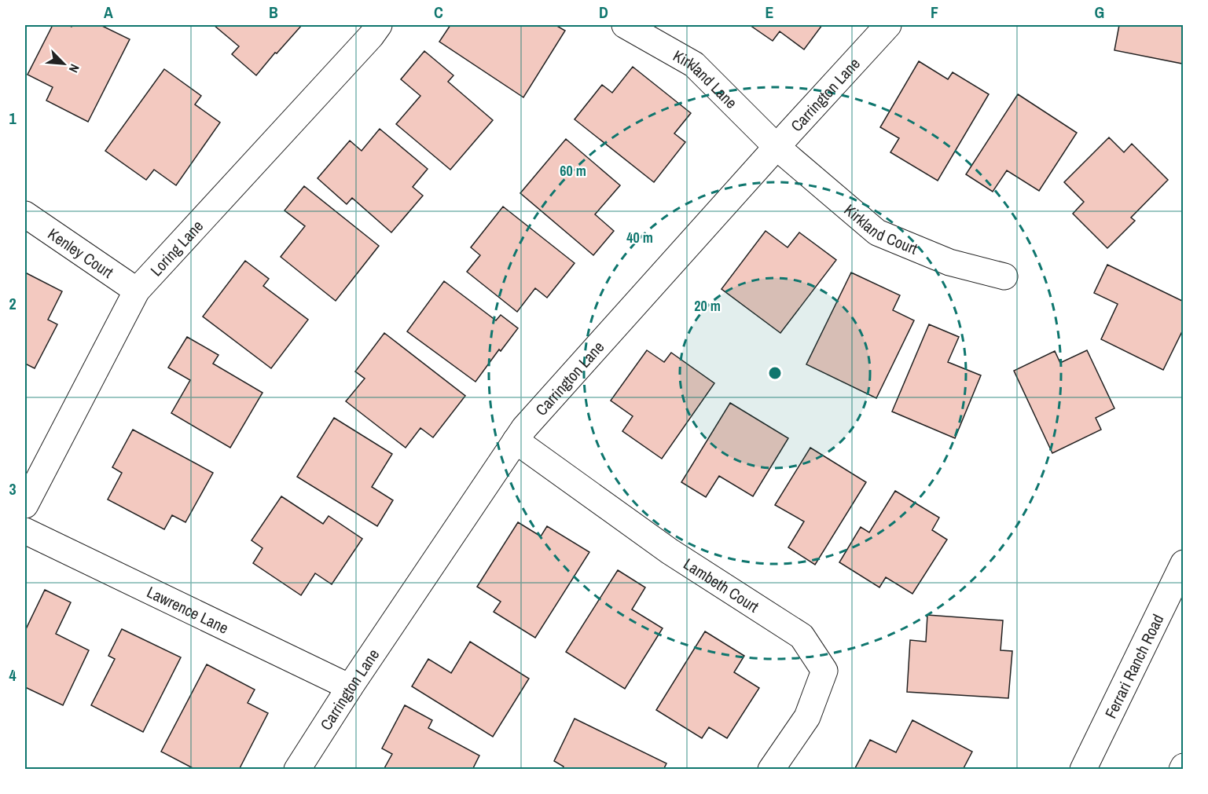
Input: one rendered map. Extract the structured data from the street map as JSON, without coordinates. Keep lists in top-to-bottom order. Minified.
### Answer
{"streets":{"street":["Kirkland Lane","Carrington Lane","Kirkland Court","Loring Lane","Kenley Court","Lambeth Court","Lawrence Lane","Ferrari Ranch Road"]},"crossings":[["Kirkland Lane","Carrington Lane"],["Kirkland Lane","Kirkland Court"],["Carrington Lane","Kirkland Court"],["Carrington Lane","Lambeth Court"],["Carrington Lane","Lawrence Lane"],["Loring Lane","Kenley Court"]],"north":"bottom right","grid":{"columns":["A","B","C","D","E","F","G"],"rows":["1","2","3","4"]},"rings":["60 m","40 m","20 m"]}
